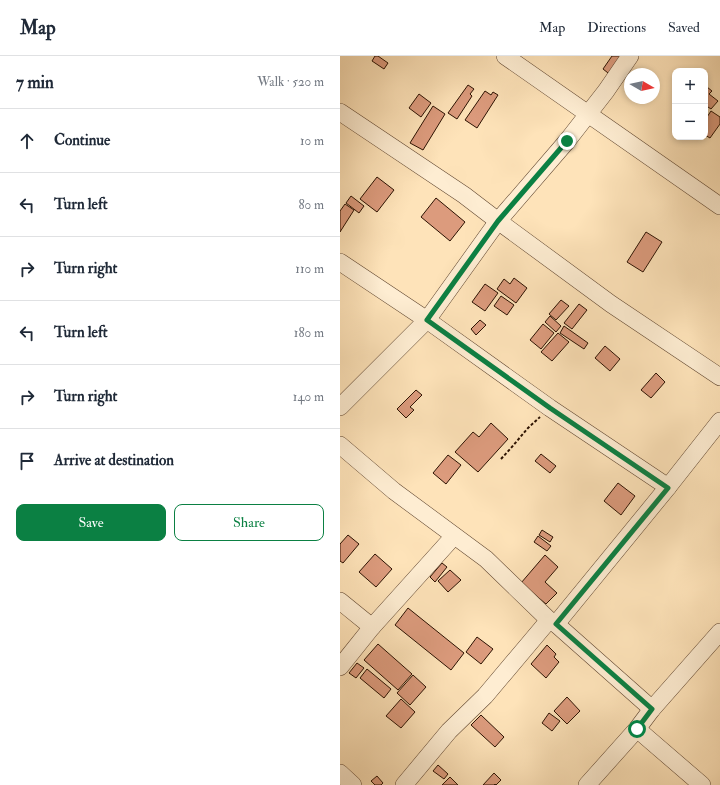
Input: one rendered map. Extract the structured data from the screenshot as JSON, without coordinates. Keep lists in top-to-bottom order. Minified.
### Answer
{"north":"right","page":{"header":"Map","nav":["Map","Directions","Saved"],"heading":["7 min","Walk · 520 m"],"map_buttons":["+","−"],"list":[["Continue","10 m"],["Turn left","80 m"],["Turn right","110 m"],["Turn left","180 m"],["Turn right","140 m"],"Arrive at destination"],"buttons":["Save","Share"]}}
